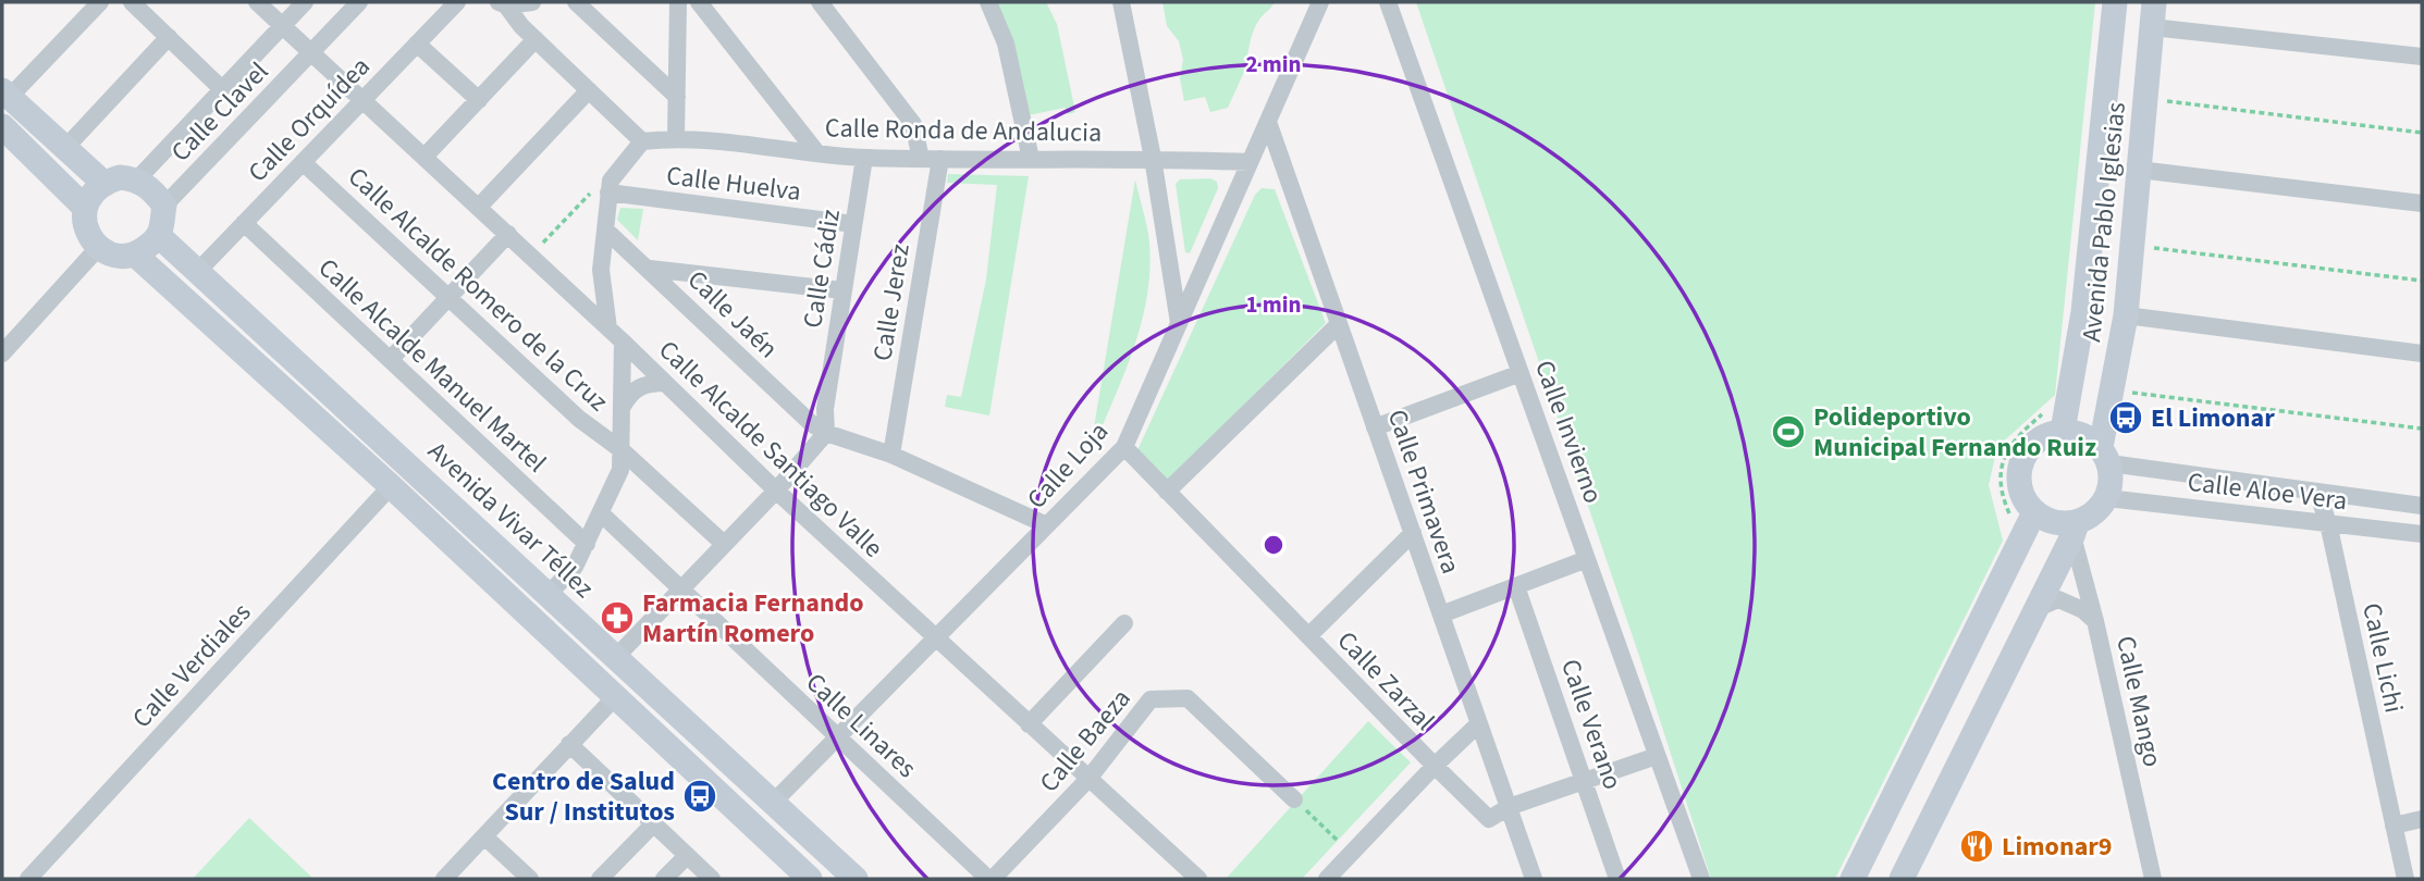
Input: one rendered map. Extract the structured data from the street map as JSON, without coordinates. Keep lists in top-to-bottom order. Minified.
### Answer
{"streets":{"street":["Calle Clavel","Calle Orquídea","Calle Ronda de Andalucia","Calle Huelva","Avenida Pablo Iglesias","Calle Cádiz","Calle Alcalde Romero de la Cruz","Calle Jerez","Calle Jaén","Calle Alcalde Manuel Martel","Calle Invierno","Calle Alcalde Santiago Valle","Calle Loja","Calle Primavera","Calle Aloe Vera","Avenida Vivar Téllez","Calle Lichi","Calle Verdiales","Calle Zarzal","Calle Mango","Calle Verano","Calle Linares","Calle Baeza"]},"crossings":[["Calle Clavel","Calle Alcalde Santiago Valle"],["Calle Clavel","Avenida Vivar Téllez"],["Calle Orquídea","Calle Alcalde Romero de la Cruz"],["Calle Orquídea","Calle Alcalde Manuel Martel"],["Calle Orquídea","Calle Alcalde Santiago Valle"],["Calle Orquídea","Avenida Vivar Téllez"],["Calle Ronda de Andalucia","Calle Cádiz"],["Calle Ronda de Andalucia","Calle Jerez"],["Calle Ronda de Andalucia","Calle Loja"],["Calle Huelva","Calle Cádiz"],["Avenida Pablo Iglesias","Calle Aloe Vera"],["Avenida Pablo Iglesias","Calle Mango"],["Calle Cádiz","Calle Jaén"],["Calle Invierno","Calle Zarzal"],["Calle Alcalde Santiago Valle","Calle Loja"],["Calle Alcalde Santiago Valle","Calle Baeza"],["Calle Loja","Calle Primavera"],["Calle Loja","Avenida Vivar Téllez"],["Calle Loja","Calle Zarzal"],["Calle Loja","Calle Linares"],["Calle Primavera","Calle Zarzal"],["Calle Aloe Vera","Calle Lichi"],["Calle Aloe Vera","Calle Mango"],["Calle Zarzal","Calle Verano"],["Calle Linares","Calle Baeza"]],"places":{"bus stop":["El Limonar","Centro de Salud Sur / Institutos"],"sports":["Polideportivo Municipal Fernando Ruiz"],"pharmacy":["Farmacia Fernando Martín Romero"],"restaurant":["Limonar9"]},"rings":["2 min","1 min"]}
